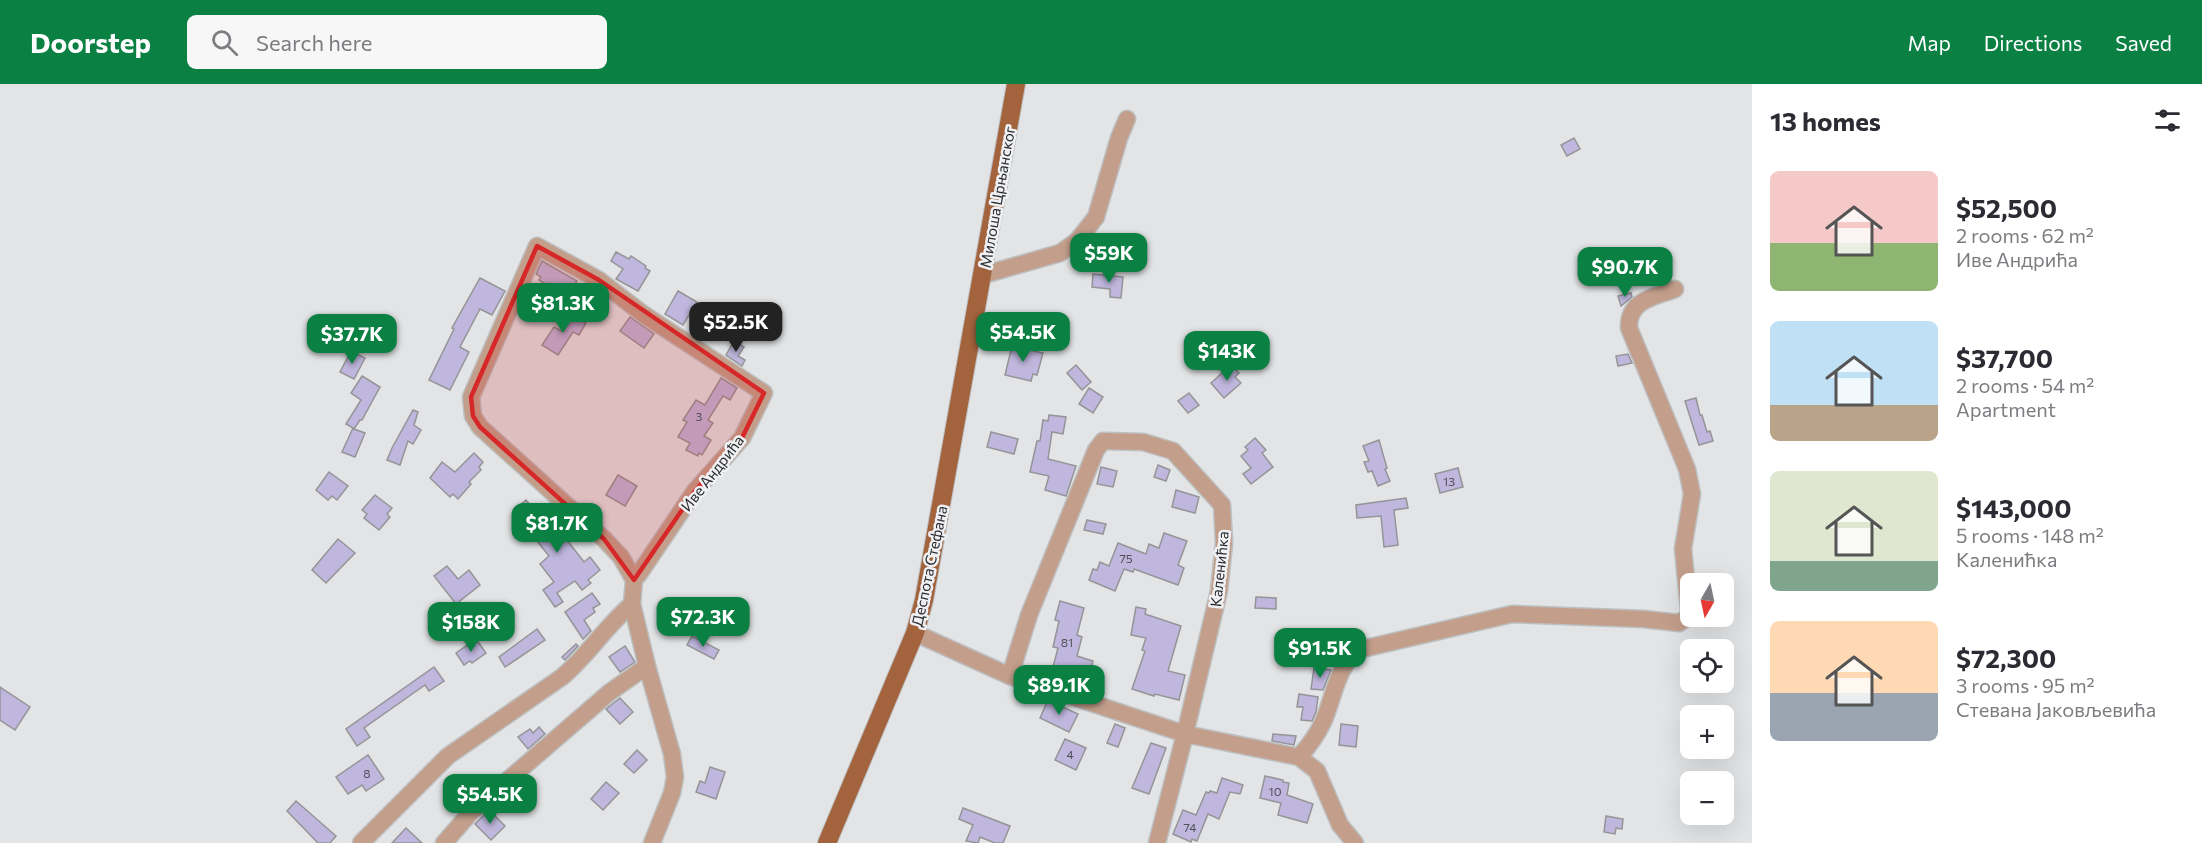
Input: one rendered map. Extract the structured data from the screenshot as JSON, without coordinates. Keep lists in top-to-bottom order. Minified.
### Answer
{"streets":{"main road":["Милоша Црњанског","Деспота Стефана"],"street":["Иве Андрића","Каленићка"]},"crossings":[["Милоша Црњанског","Деспота Стефана"]],"house_numbers":["3","13","75","81","4","8","10","74"],"north":"bottom","page":{"header":"Doorstep","search":"Search here","nav":["Map","Directions","Saved"],"heading":"13 homes","list":[{"name":"$52,500","note":"2 rooms · 62 m² · Иве Андрића"},{"name":"$37,700","note":"2 rooms · 54 m² · Apartment"},{"name":"$143,000","note":"5 rooms · 148 m² · Каленићка"},{"name":"$72,300","note":"3 rooms · 95 m² · Стевана Јаковљевића"}],"price":["$59K","$90.7K","$81.3K","$52.5K","$54.5K","$37.7K","$143K","$81.7K","$72.3K","$158K","$91.5K","$89.1K","$54.5K"],"map_buttons":["+","−"]}}
